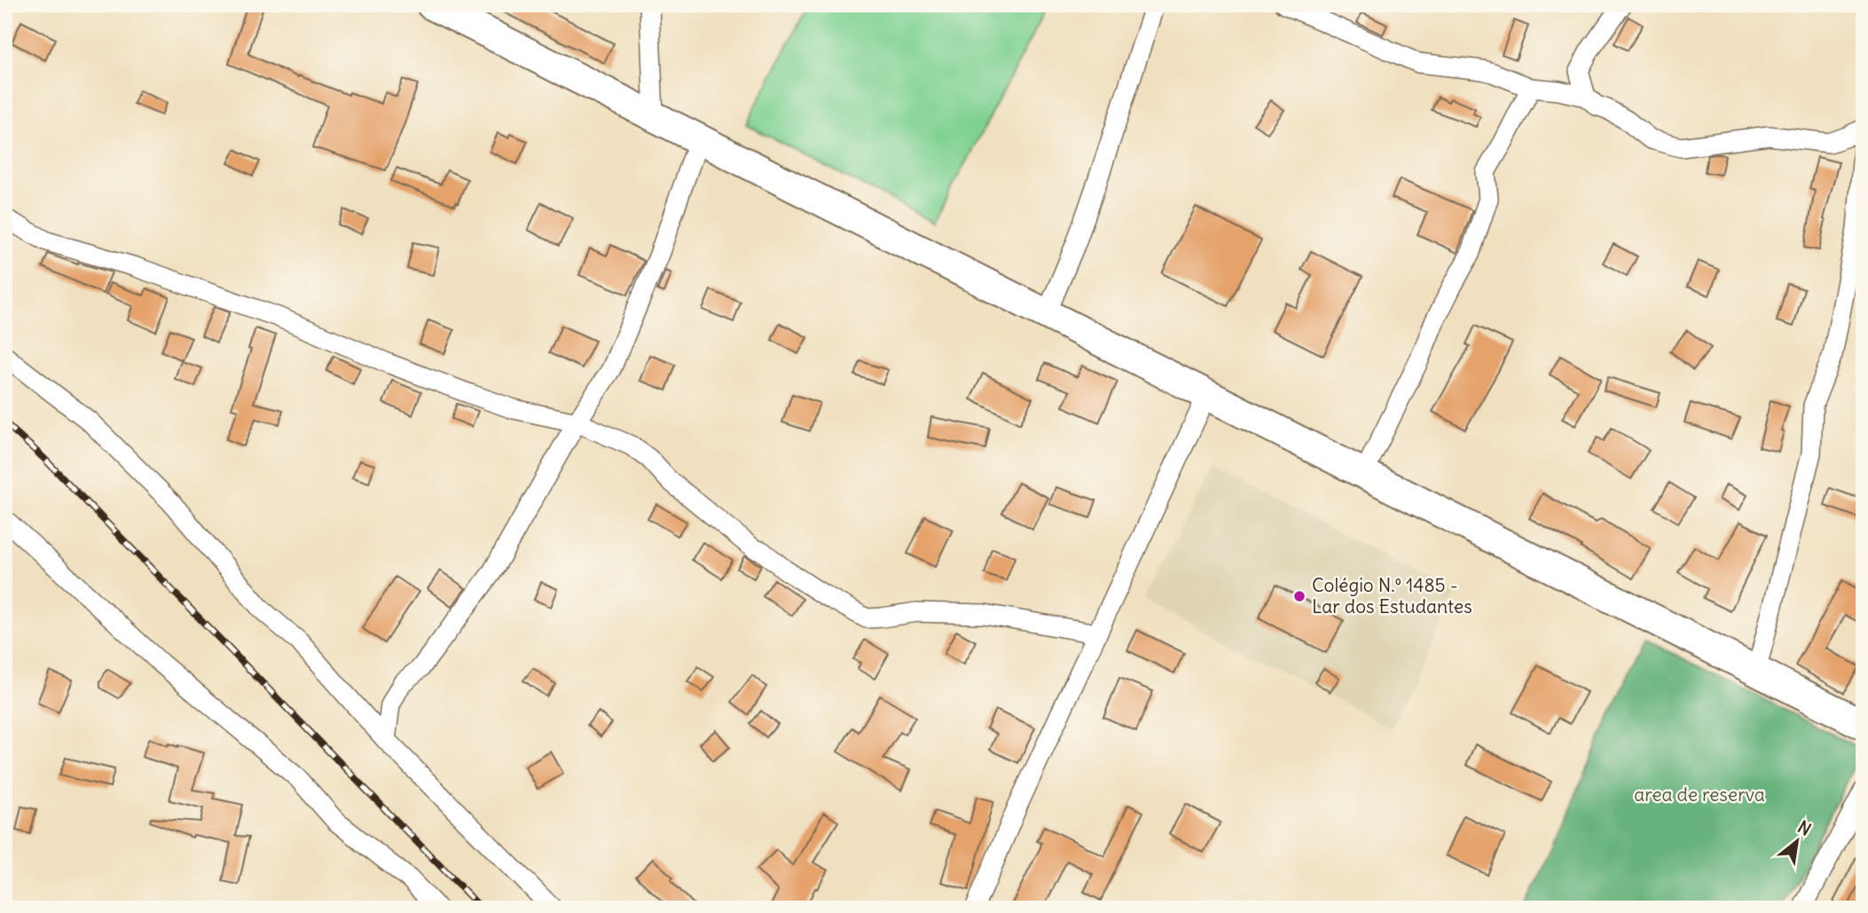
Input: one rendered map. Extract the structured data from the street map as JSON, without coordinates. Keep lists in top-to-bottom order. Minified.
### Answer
{"parks":["area de reserva"],"places":["Colégio N.º 1485 - Lar dos Estudantes"],"north":"top right"}
